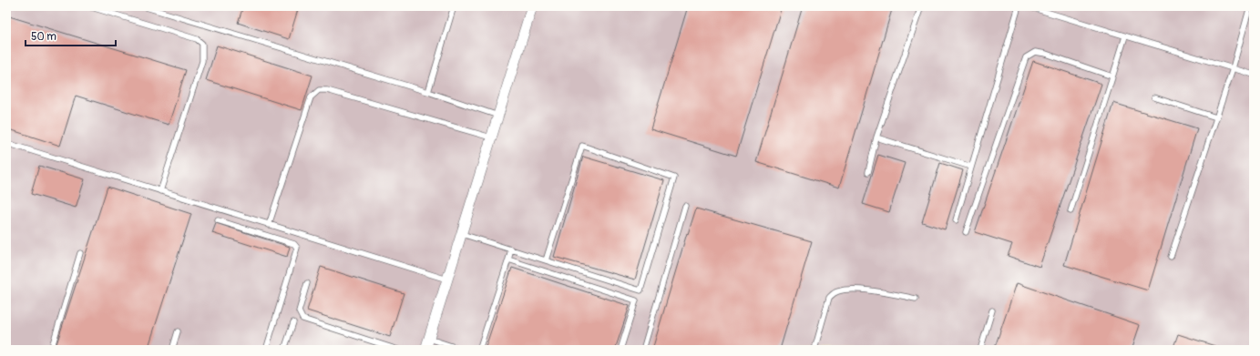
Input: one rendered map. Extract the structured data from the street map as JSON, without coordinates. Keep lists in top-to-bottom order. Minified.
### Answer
{"scale_bar":"50 m"}
